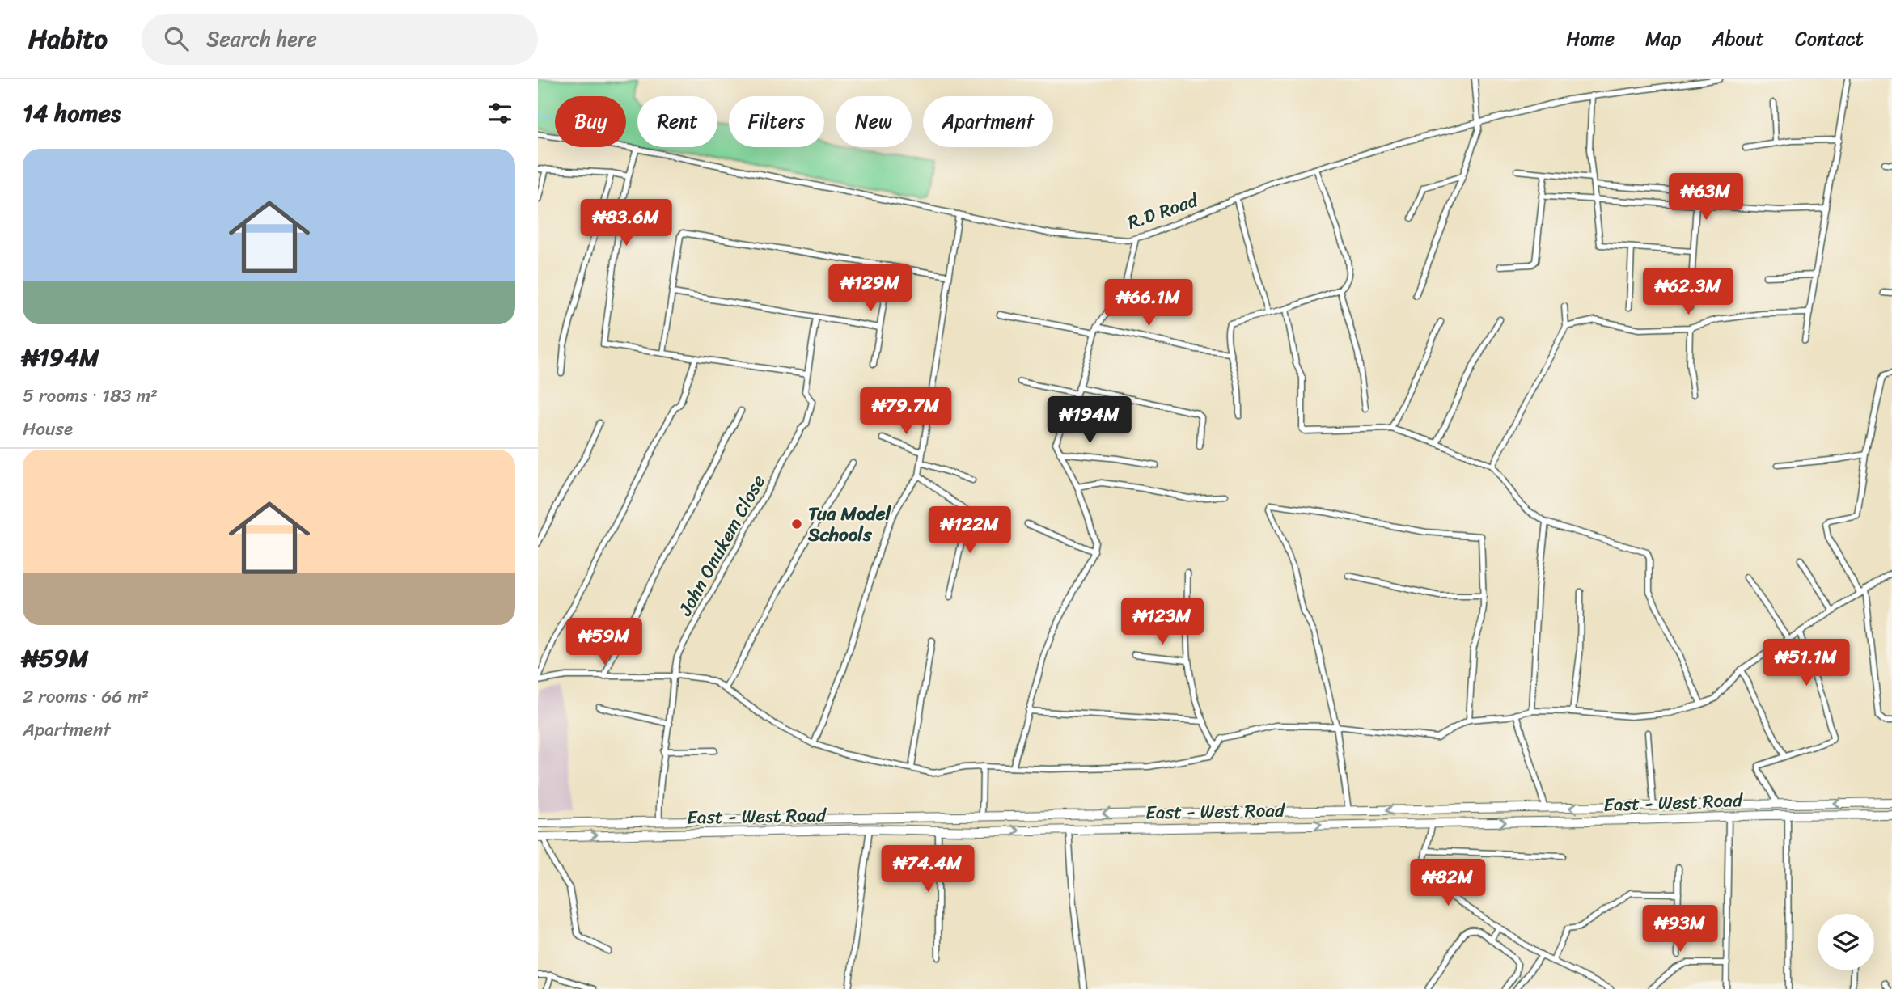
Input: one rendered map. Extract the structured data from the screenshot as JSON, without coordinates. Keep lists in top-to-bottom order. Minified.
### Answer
{"streets":{"main road":["East - West Road"],"street":["R.D Road","John Onukem Close"]},"crossings":[["John Onukem Close","East - West Road"]],"places":["Tua Model Schools"],"page":{"header":"Habito","search":"Search here","nav":["Home","Map","About","Contact"],"heading":"14 homes","chip":["Buy","Rent","Filters","New","Apartment"],"list":[{"name":"₦194M","note":"5 rooms · 183 m² · House"},{"name":"₦59M","note":"2 rooms · 66 m² · Apartment"}],"price":["₦63M","₦83.6M","₦129M","₦62.3M","₦66.1M","₦79.7M","₦194M","₦122M","₦123M","₦59M","₦51.1M","₦74.4M","₦82M","₦93M"]}}
